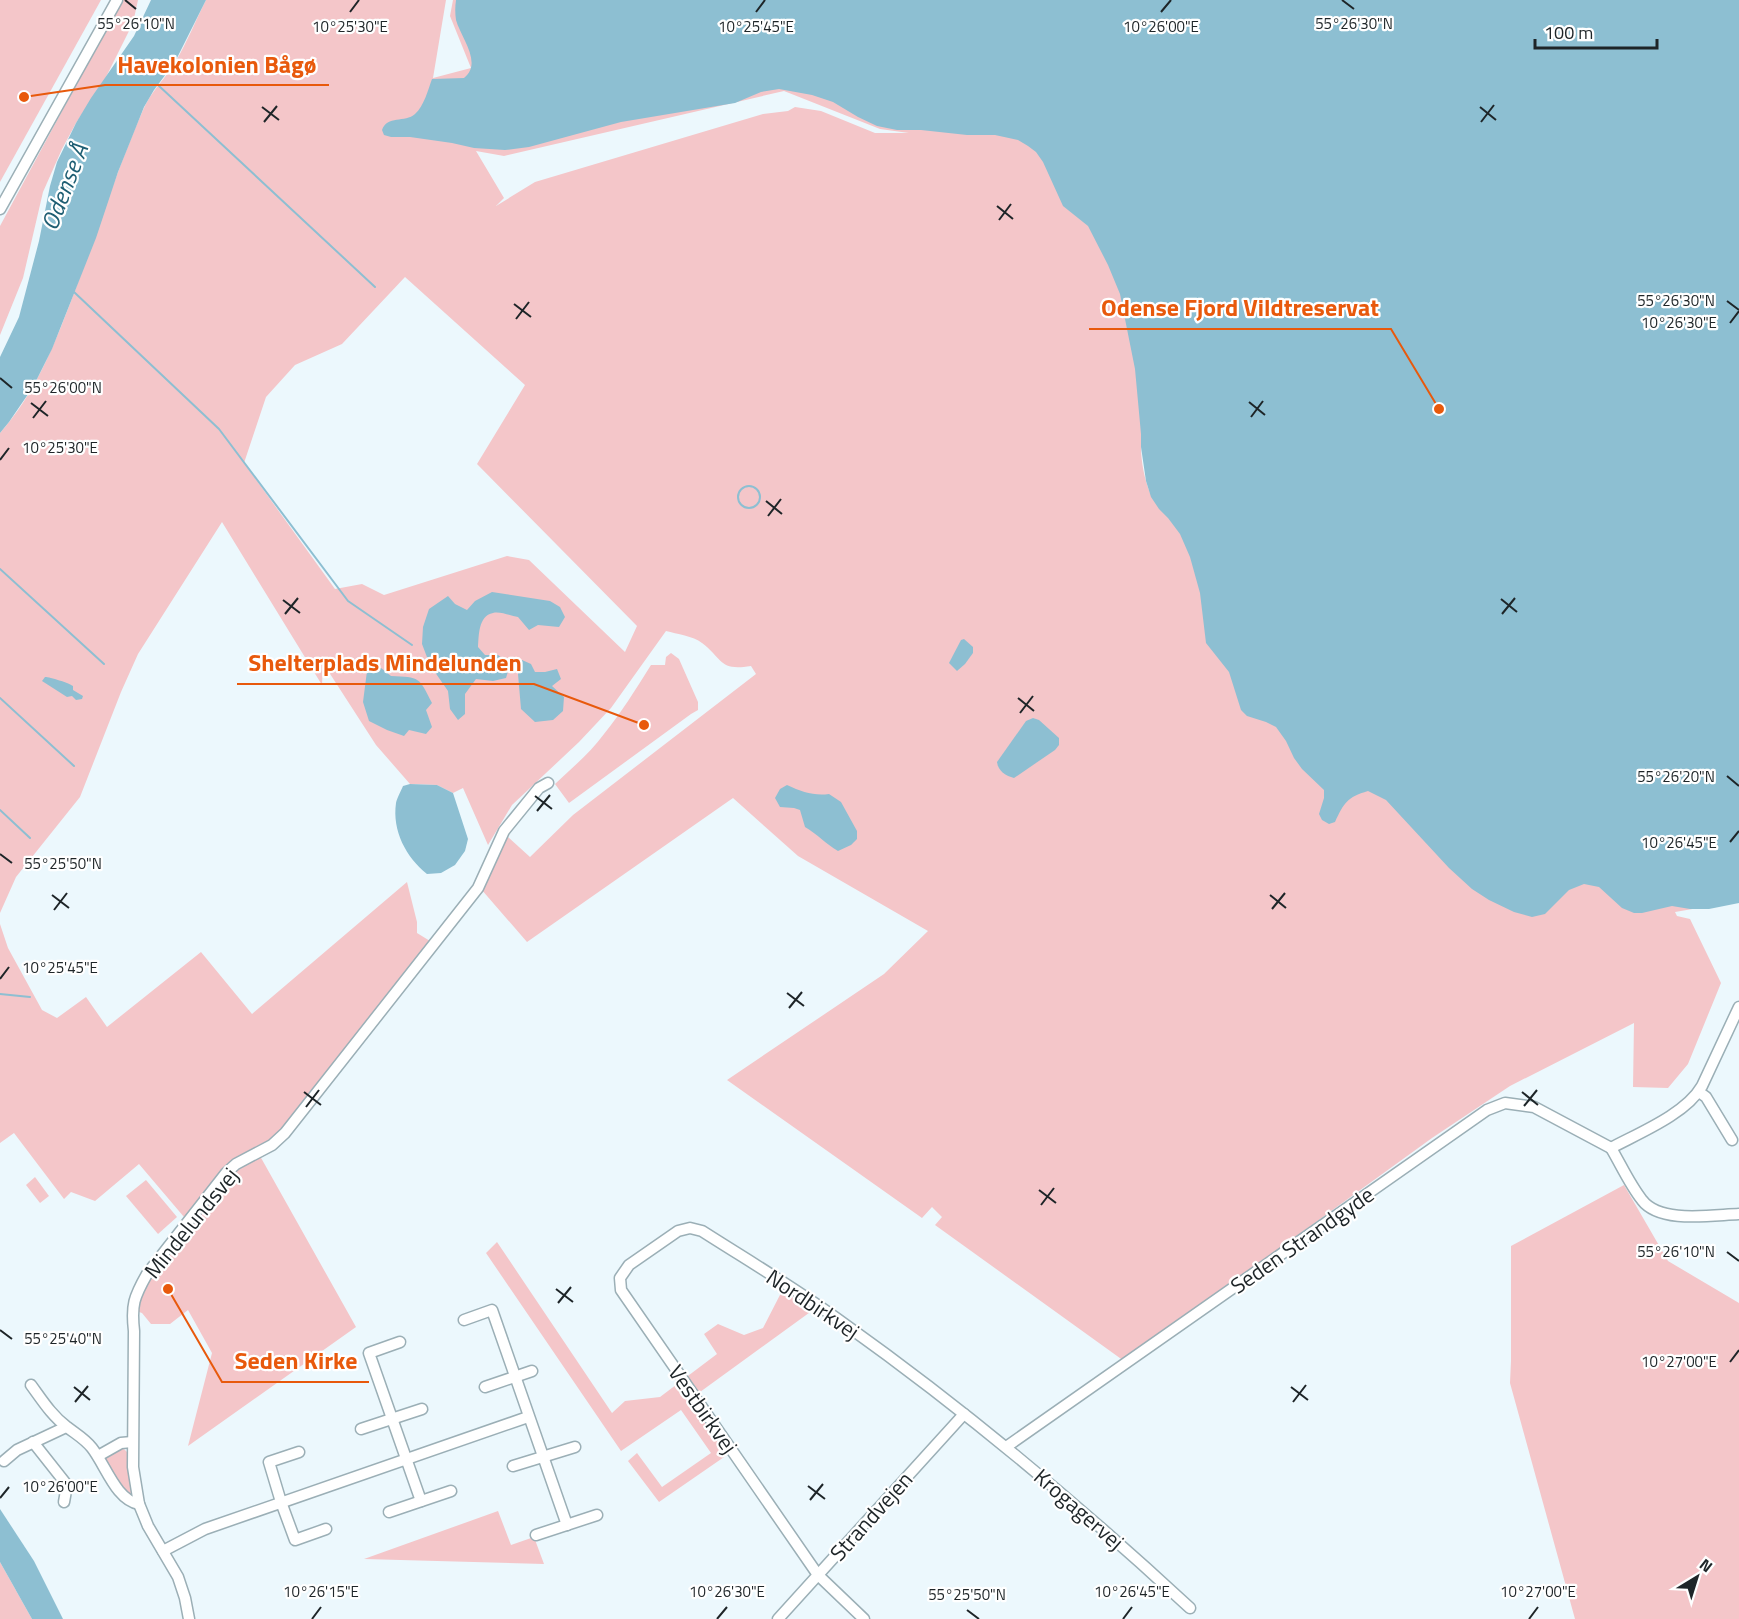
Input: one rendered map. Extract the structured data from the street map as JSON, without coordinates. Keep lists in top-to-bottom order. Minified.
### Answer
{"streets":{"street":["Mindelundsvej","Seden Strandgyde","Nordbirkvej","Vestbirkvej","Krogagervej","Strandvejen"]},"crossings":[["Seden Strandgyde","Krogagervej"],["Nordbirkvej","Vestbirkvej"],["Nordbirkvej","Krogagervej"],["Nordbirkvej","Strandvejen"],["Vestbirkvej","Strandvejen"],["Krogagervej","Strandvejen"]],"water":["Odense Å"],"places":["Havekolonien Bågø","Odense Fjord Vildtreservat","Shelterplads Mindelunden","Seden Kirke"],"scale_bar":"100 m","north":"top right","coordinates":["55°26'10\"N","55°26'30\"N","10°25'30\"E","10°25'45\"E","10°26'00\"E","10°26'30\"E","55°26'00\"N","55°26'20\"N","10°26'45\"E","55°25'50\"N","55°25'40\"N","10°27'00\"E","10°26'15\"E"]}
